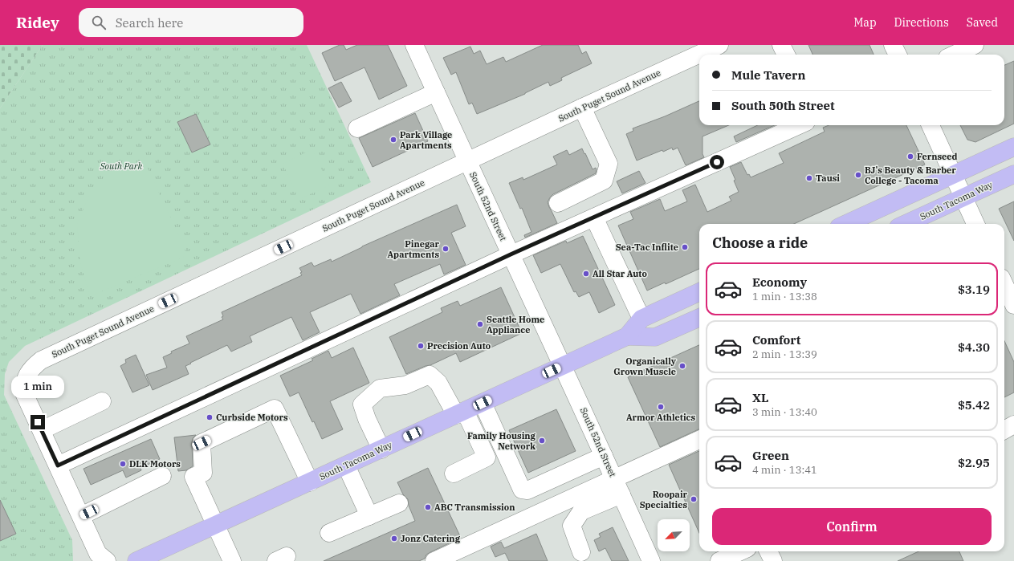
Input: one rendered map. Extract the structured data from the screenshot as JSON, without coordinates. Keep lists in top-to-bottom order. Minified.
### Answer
{"streets":{"main road":["South Tacoma Way"],"street":["South Puget Sound Avenue","South 52nd Street"]},"crossings":[["South Puget Sound Avenue","South 52nd Street"],["South Tacoma Way","South 52nd Street"]],"parks":["South Park"],"places":["Park Village Apartments","Fernseed","BJ's Beauty & Barber College - Tacoma","Tausi","Sea-Tac Inflite","Pinegar Apartments","All Star Auto","Seattle Home Appliance","Precision Auto","Organically Grown Muscle","Armor Athletics","Curbside Motors","Family Housing Network","DLK Motors","Roopair Specialties","ABC Transmission","Jonz Catering"],"north":"bottom left","page":{"header":"Ridey","search":"Search here","nav":["Map","Directions","Saved"],"banner":["Mule Tavern","South 50th Street"],"heading":"Choose a ride","list":[{"name":"Economy","note":"1 min · 13:38","value":"$3.19"},{"name":"Comfort","note":"2 min · 13:39","value":"$4.30"},{"name":"XL","note":"3 min · 13:40","value":"$5.42"},{"name":"Green","note":"4 min · 13:41","value":"$2.95"}],"bubble":"1 min","buttons":"Confirm"}}
